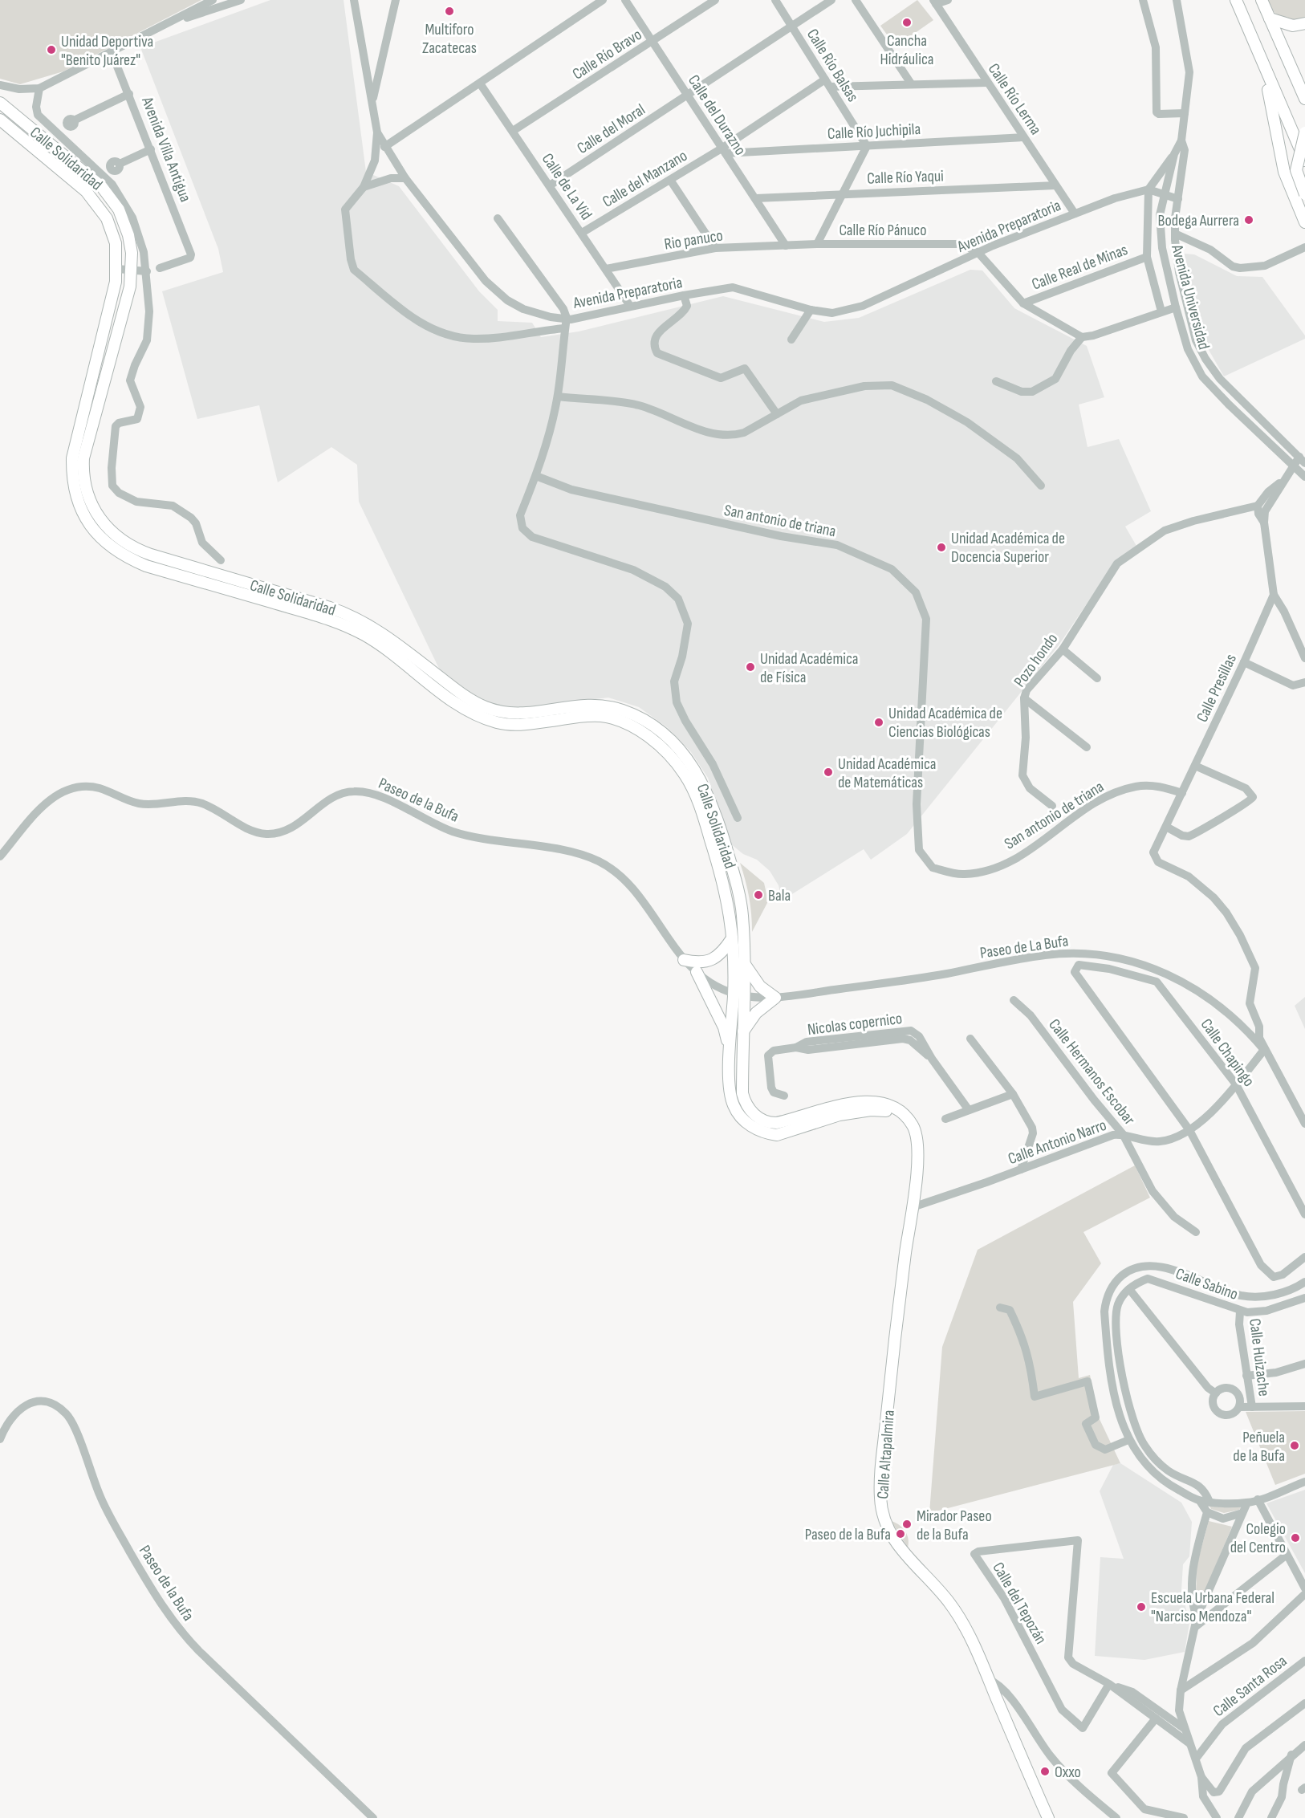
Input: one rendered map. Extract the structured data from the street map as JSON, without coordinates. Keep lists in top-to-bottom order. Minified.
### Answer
{"streets":{"main road":["Calle Solidaridad","Calle Altapalmira"],"street":["Calle Río Bravo","Calle Río Balsas","Calle Río Lerma","Calle del Durazno","Calle del Moral","Calle Río Juchipila","Avenida Villa Antigua","Calle Río Yaqui","Calle del Manzano","Calle de La Vid","Avenida Preparatoria","Calle Río Pánuco","Rio panuco","Calle Real de Minas","Avenida Universidad","San antonio de triana","Pozo hondo","Calle Presillas","Paseo de la Bufa","Paseo de La Bufa","Nicolas copernico","Calle Chapingo","Calle Hermanos Escobar","Calle Antonio Narro","Calle Sabino","Calle Huizache","Calle del Tepozán","Calle Santa Rosa"]},"crossings":[["Calle Río Bravo","Calle del Durazno"],["Calle Río Bravo","Calle de La Vid"],["Calle Río Balsas","Calle del Moral"],["Calle Río Balsas","Calle Río Juchipila"],["Calle Río Balsas","Calle del Manzano"],["Calle Río Lerma","Calle Río Juchipila"],["Calle Río Lerma","Calle Río Yaqui"],["Calle Río Lerma","Avenida Preparatoria"],["Calle del Durazno","Calle del Moral"],["Calle del Durazno","Calle Río Juchipila"],["Calle del Durazno","Calle Río Yaqui"],["Calle del Durazno","Calle del Manzano"],["Calle del Durazno","Calle Río Pánuco"],["Calle del Durazno","Rio panuco"],["Calle del Moral","Calle de La Vid"],["Calle Río Juchipila","Calle del Manzano"],["Calle Solidaridad","Paseo de la Bufa"],["Calle del Manzano","Calle de La Vid"],["Calle de La Vid","Avenida Preparatoria"],["Calle de La Vid","Rio panuco"],["Avenida Preparatoria","Calle Río Pánuco"],["Calle Río Pánuco","Rio panuco"],["San antonio de triana","Calle Presillas"],["Calle Presillas","Paseo de La Bufa"],["Calle Presillas","Calle Antonio Narro"],["Paseo de la Bufa","Paseo de La Bufa"],["Paseo de La Bufa","Calle Antonio Narro"],["Calle Chapingo","Calle Antonio Narro"],["Calle Hermanos Escobar","Calle Antonio Narro"],["Calle Antonio Narro","Calle Altapalmira"],["Calle Sabino","Calle Huizache"]],"places":["Multiforo Zacatecas","Cancha Hidráulica","Unidad Deportiva \"Benito Juárez\"","Bodega Aurrera","Unidad Académica de Docencia Superior","Unidad Académica de Física","Unidad Académica de Ciencias Biológicas","Unidad Académica de Matemáticas","Bala","Peñuela de la Bufa","Mirador Paseo de la Bufa","Paseo de la Bufa","Colegio del Centro","Escuela Urbana Federal \"Narciso Mendoza\"","Oxxo"]}
